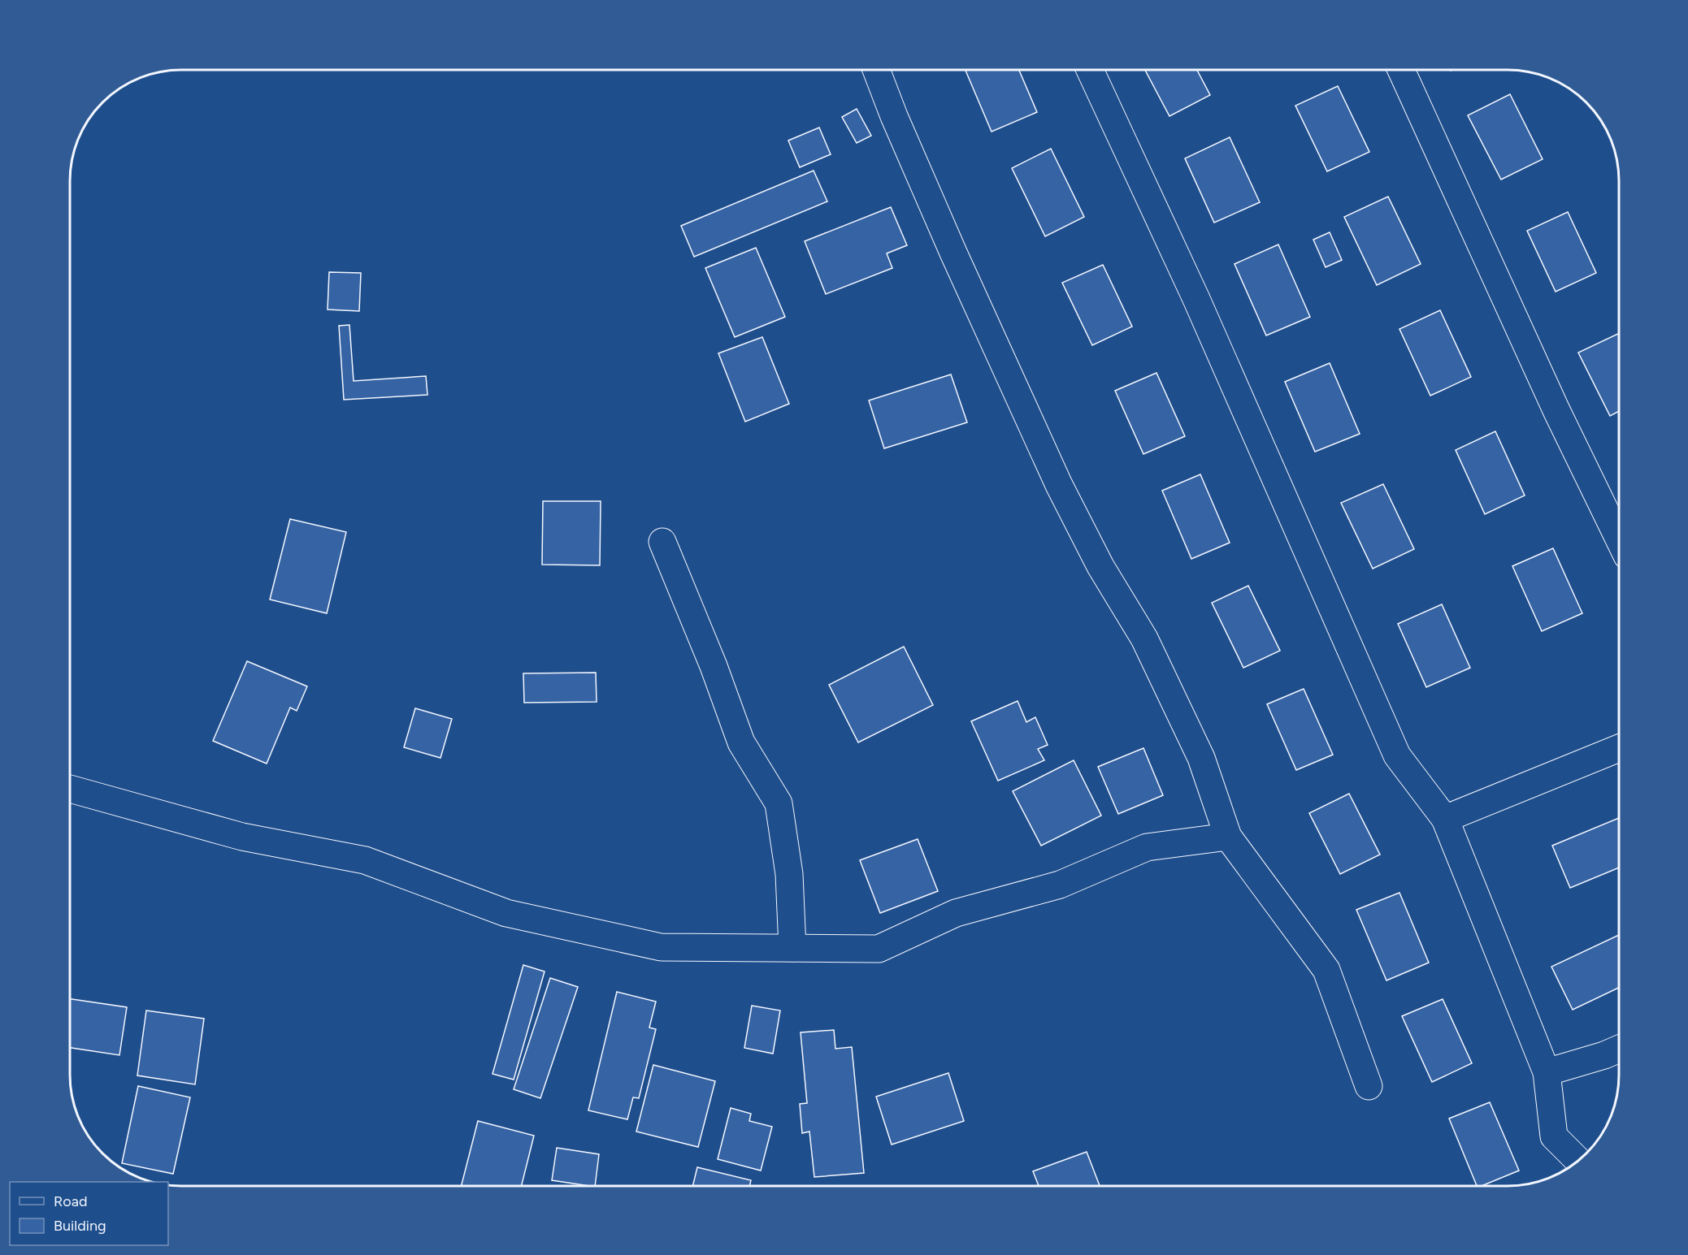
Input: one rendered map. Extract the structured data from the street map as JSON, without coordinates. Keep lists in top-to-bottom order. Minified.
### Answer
{"legend":["Road","Building"]}
